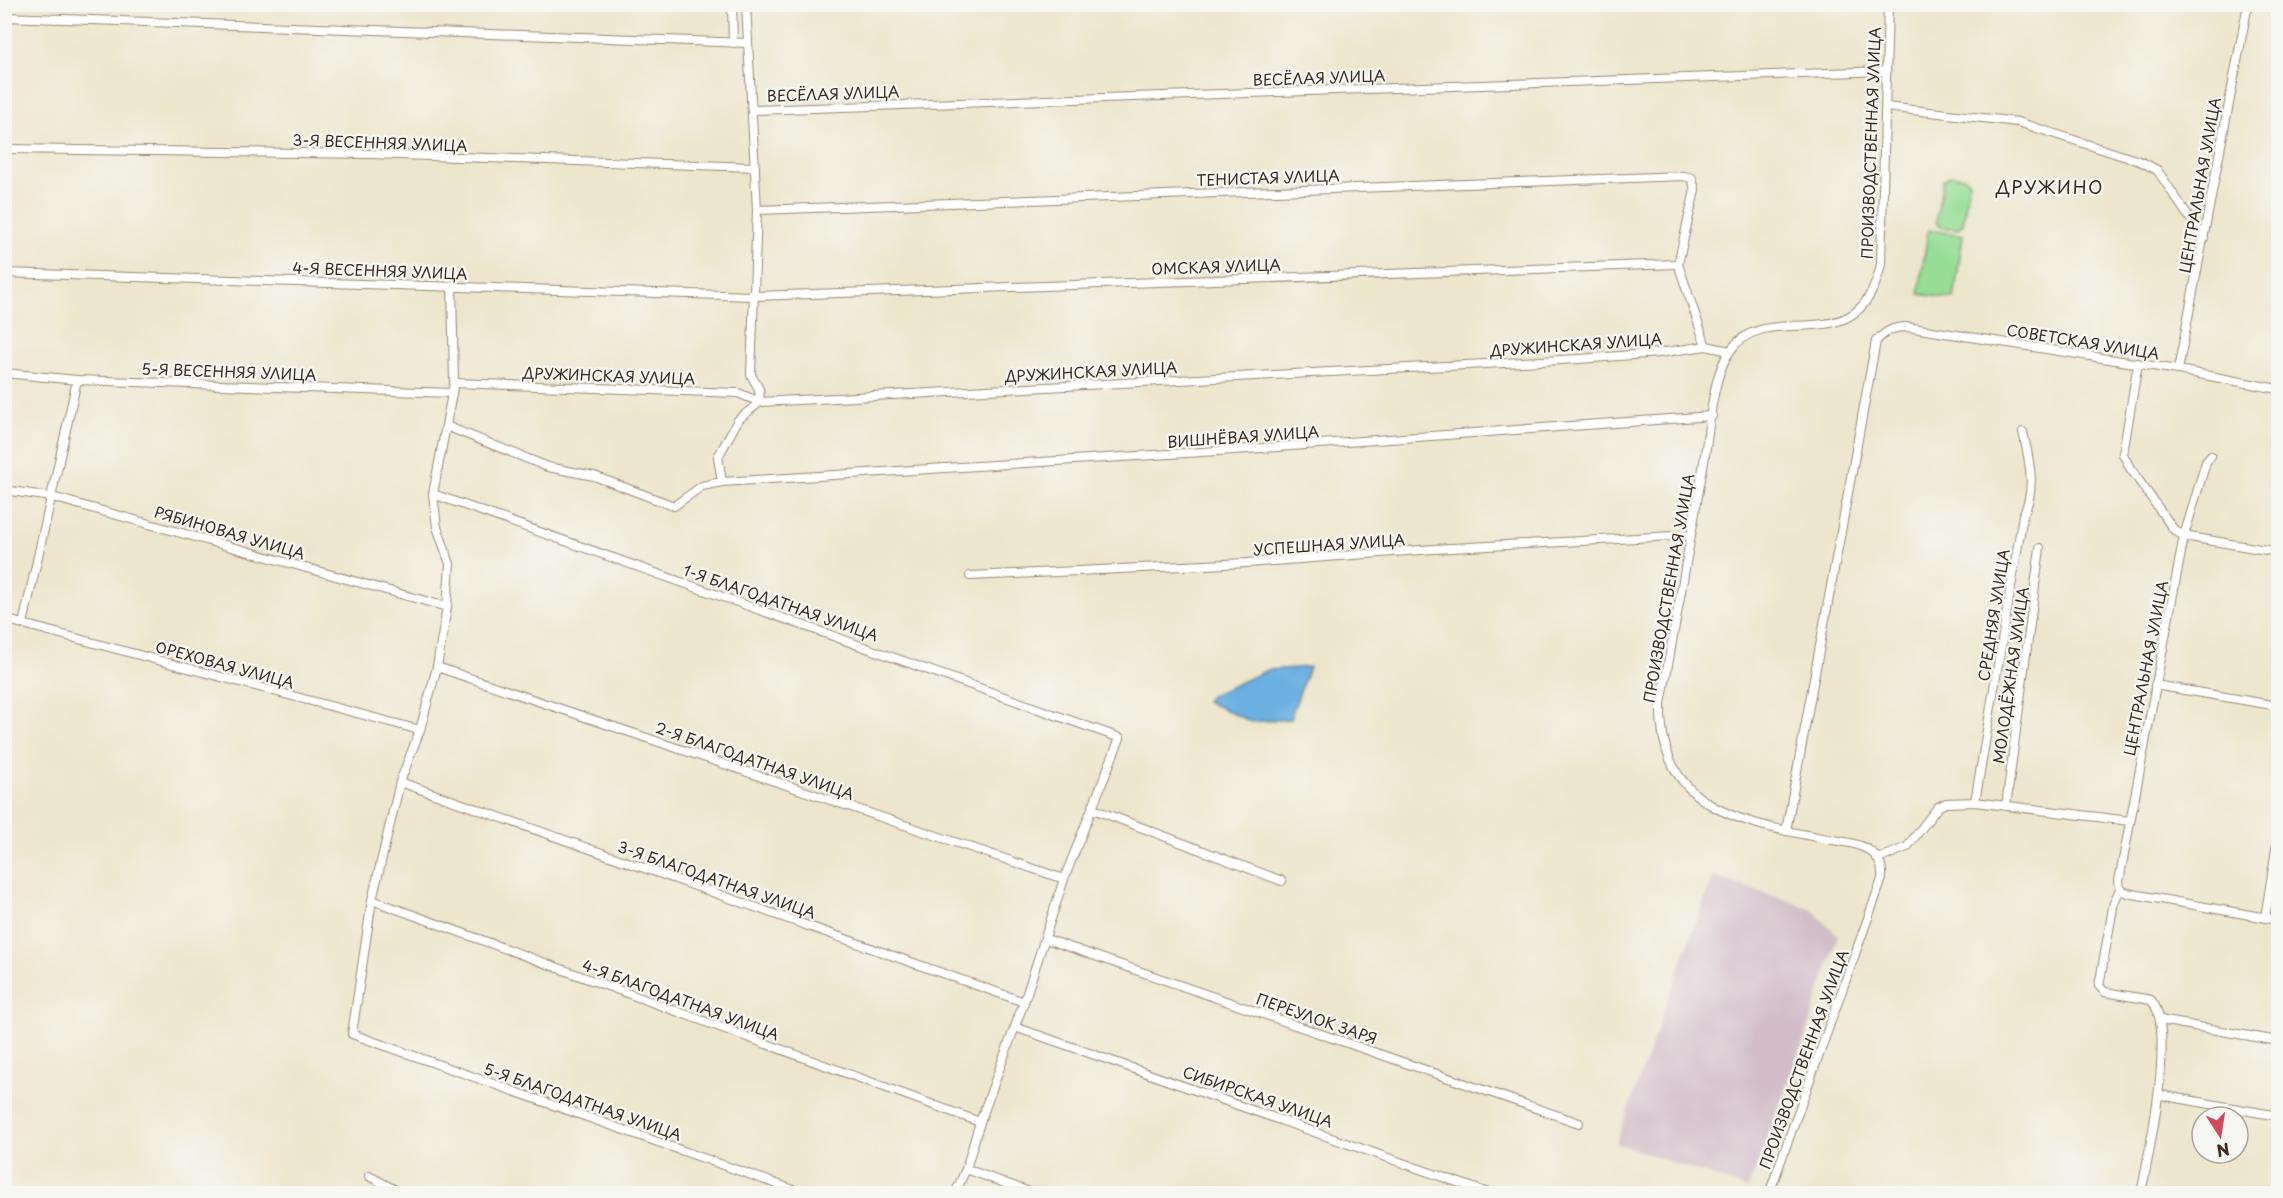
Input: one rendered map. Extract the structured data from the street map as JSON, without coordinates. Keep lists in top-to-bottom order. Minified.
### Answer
{"streets":{"street":["ВЕСЁЛАЯ УЛИЦА","3-Я ВЕСЕННЯЯ УЛИЦА","ПРОИЗВОДСТВЕННАЯ УЛИЦА","ТЕНИСТАЯ УЛИЦА","ЦЕНТРАЛЬНАЯ УЛИЦА","ОМСКАЯ УЛИЦА","4-Я ВЕСЕННЯЯ УЛИЦА","СОВЕТСКАЯ УЛИЦА","ДРУЖИНСКАЯ УЛИЦА","5-Я ВЕСЕННЯЯ УЛИЦА","ВИШНЁВАЯ УЛИЦА","РЯБИНОВАЯ УЛИЦА","УСПЕШНАЯ УЛИЦА","1-Я БЛАГОДАТНАЯ УЛИЦА","СРЕДНЯЯ УЛИЦА","ОРЕХОВАЯ УЛИЦА","МОЛОДЁЖНАЯ УЛИЦА","2-Я БЛАГОДАТНАЯ УЛИЦА","3-Я БЛАГОДАТНАЯ УЛИЦА","4-Я БЛАГОДАТНАЯ УЛИЦА","ПЕРЕУЛОК ЗАРЯ","СИБИРСКАЯ УЛИЦА","5-Я БЛАГОДАТНАЯ УЛИЦА"]},"crossings":[["ВЕСЁЛАЯ УЛИЦА","ПРОИЗВОДСТВЕННАЯ УЛИЦА"],["ПРОИЗВОДСТВЕННАЯ УЛИЦА","СОВЕТСКАЯ УЛИЦА"],["ПРОИЗВОДСТВЕННАЯ УЛИЦА","ДРУЖИНСКАЯ УЛИЦА"],["ПРОИЗВОДСТВЕННАЯ УЛИЦА","ВИШНЁВАЯ УЛИЦА"],["ПРОИЗВОДСТВЕННАЯ УЛИЦА","УСПЕШНАЯ УЛИЦА"],["ТЕНИСТАЯ УЛИЦА","ОМСКАЯ УЛИЦА"],["ЦЕНТРАЛЬНАЯ УЛИЦА","СОВЕТСКАЯ УЛИЦА"],["ОМСКАЯ УЛИЦА","4-Я ВЕСЕННЯЯ УЛИЦА"],["ДРУЖИНСКАЯ УЛИЦА","5-Я ВЕСЕННЯЯ УЛИЦА"],["4-Я БЛАГОДАТНАЯ УЛИЦА","5-Я БЛАГОДАТНАЯ УЛИЦА"]],"districts":["ДРУЖИНО"],"north":"bottom"}
